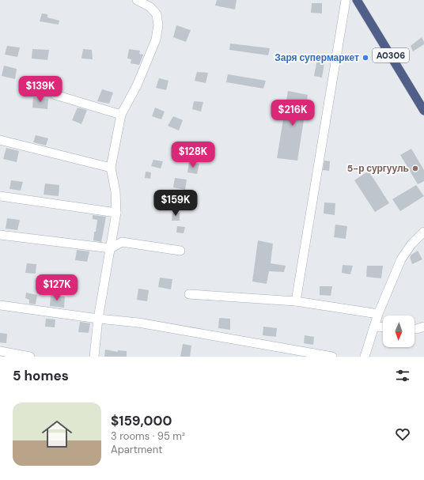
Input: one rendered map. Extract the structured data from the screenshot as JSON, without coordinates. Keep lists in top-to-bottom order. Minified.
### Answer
{"streets":{"highway":["A0306"]},"places":["Заря супермаркет","5-р сургууль"],"north":"bottom","page":{"price":["$139K","$216K","$128K","$159K","$127K"],"heading":"5 homes","list":[{"name":"$159,000","note":"3 rooms · 95 m² · Apartment"}]}}
